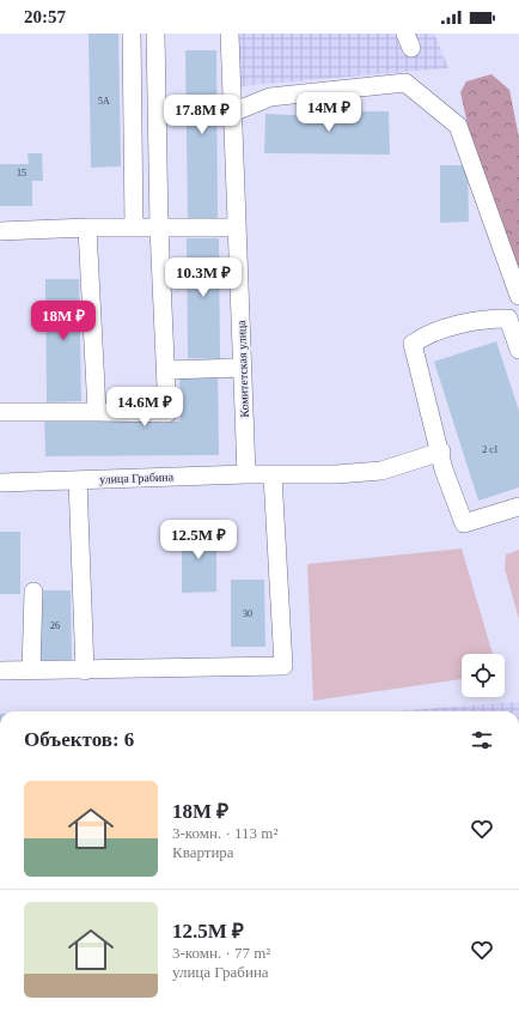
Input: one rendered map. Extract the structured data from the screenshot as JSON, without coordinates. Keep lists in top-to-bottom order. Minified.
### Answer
{"streets":{"street":["Комитетская улица","улица Грабина"]},"crossings":[["Комитетская улица","улица Грабина"]],"house_numbers":["5А","15","2 с1","30","26"],"page":{"status":"20:57","price":["14M ₽","17.8M ₽","10.3M ₽","18M ₽","14.6M ₽","12.5M ₽"],"heading":"Объектов: 6","list":[{"name":"18M ₽","note":"3-комн. · 113 m² · Квартира"},{"name":"12.5M ₽","note":"3-комн. · 77 m² · улица Грабина"}]}}
